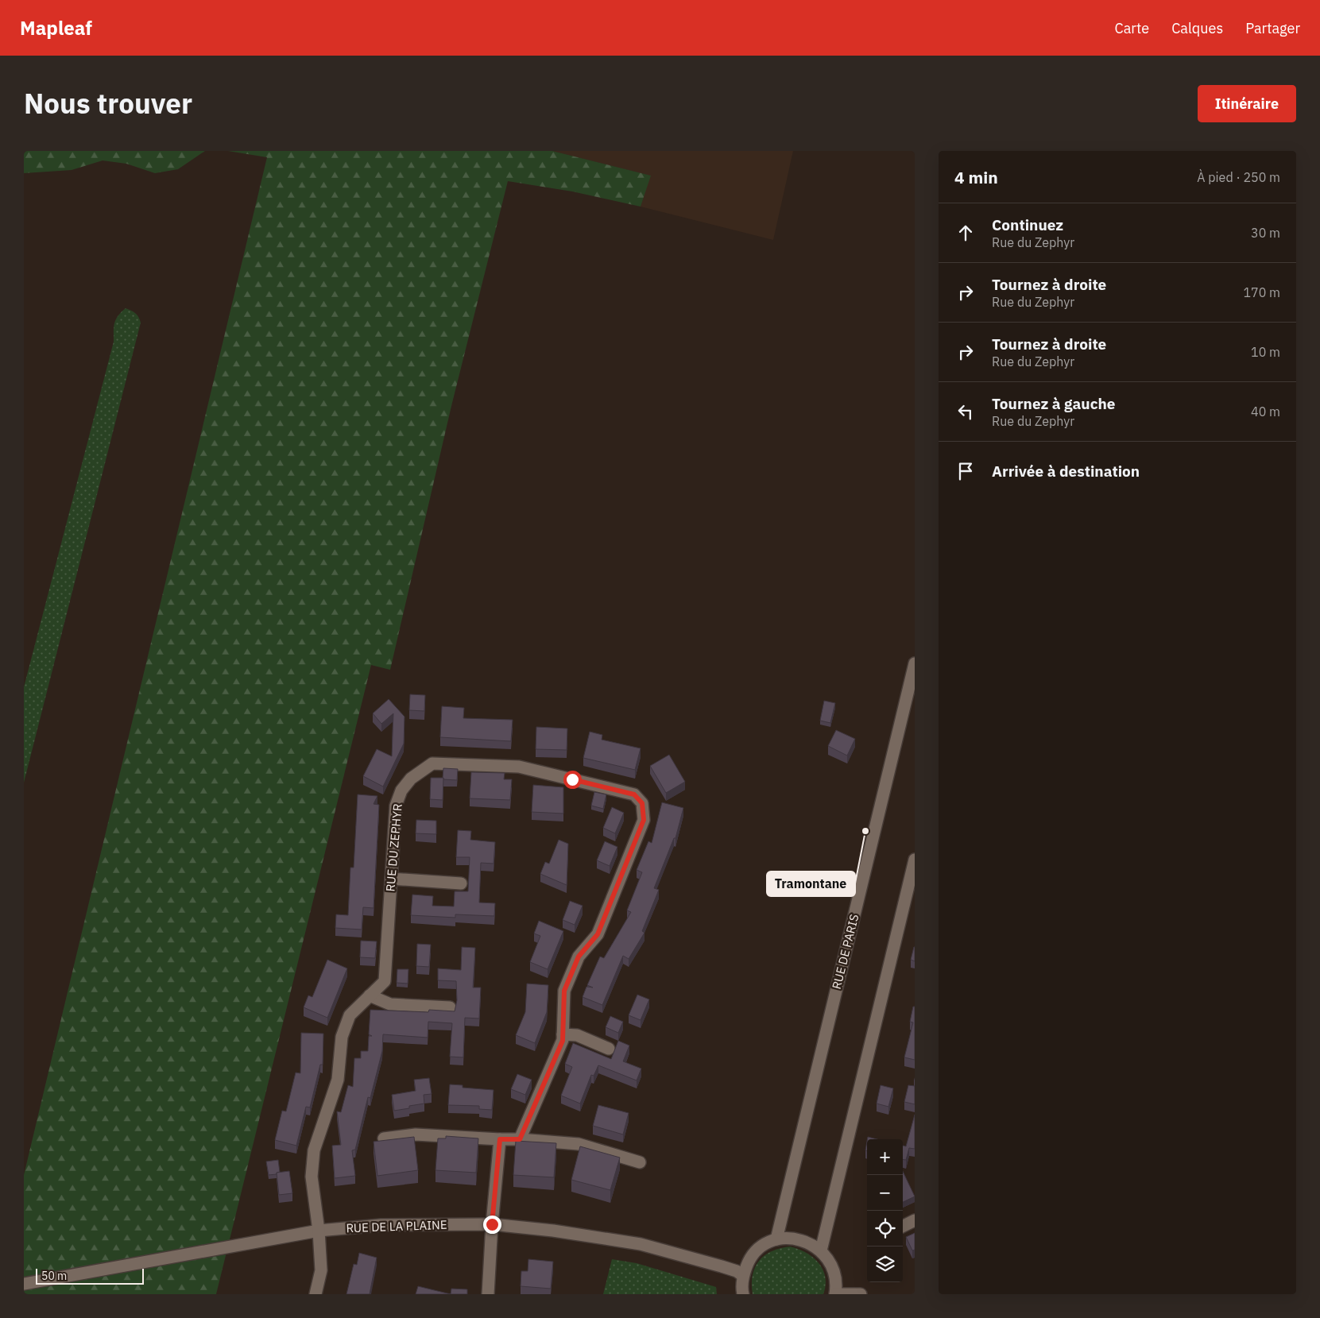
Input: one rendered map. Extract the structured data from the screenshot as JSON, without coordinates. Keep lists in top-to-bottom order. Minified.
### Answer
{"streets":{"street":["RUE DU ZEPHYR","RUE DE PARIS","RUE DE LA PLAINE"]},"crossings":[["RUE DU ZEPHYR","RUE DE LA PLAINE"]],"places":["Tramontane"],"scale_bar":"50 m","page":{"header":"Mapleaf","nav":["Carte","Calques","Partager"],"title":"Nous trouver","buttons":"Itinéraire","heading":["4 min","À pied · 250 m"],"list":[["Continuez","Rue du Zephyr","30 m"],["Tournez à droite","Rue du Zephyr","170 m"],["Tournez à droite","Rue du Zephyr","10 m"],["Tournez à gauche","Rue du Zephyr","40 m"],"Arrivée à destination"],"map_buttons":["+","−"],"scale":"50 m"}}
